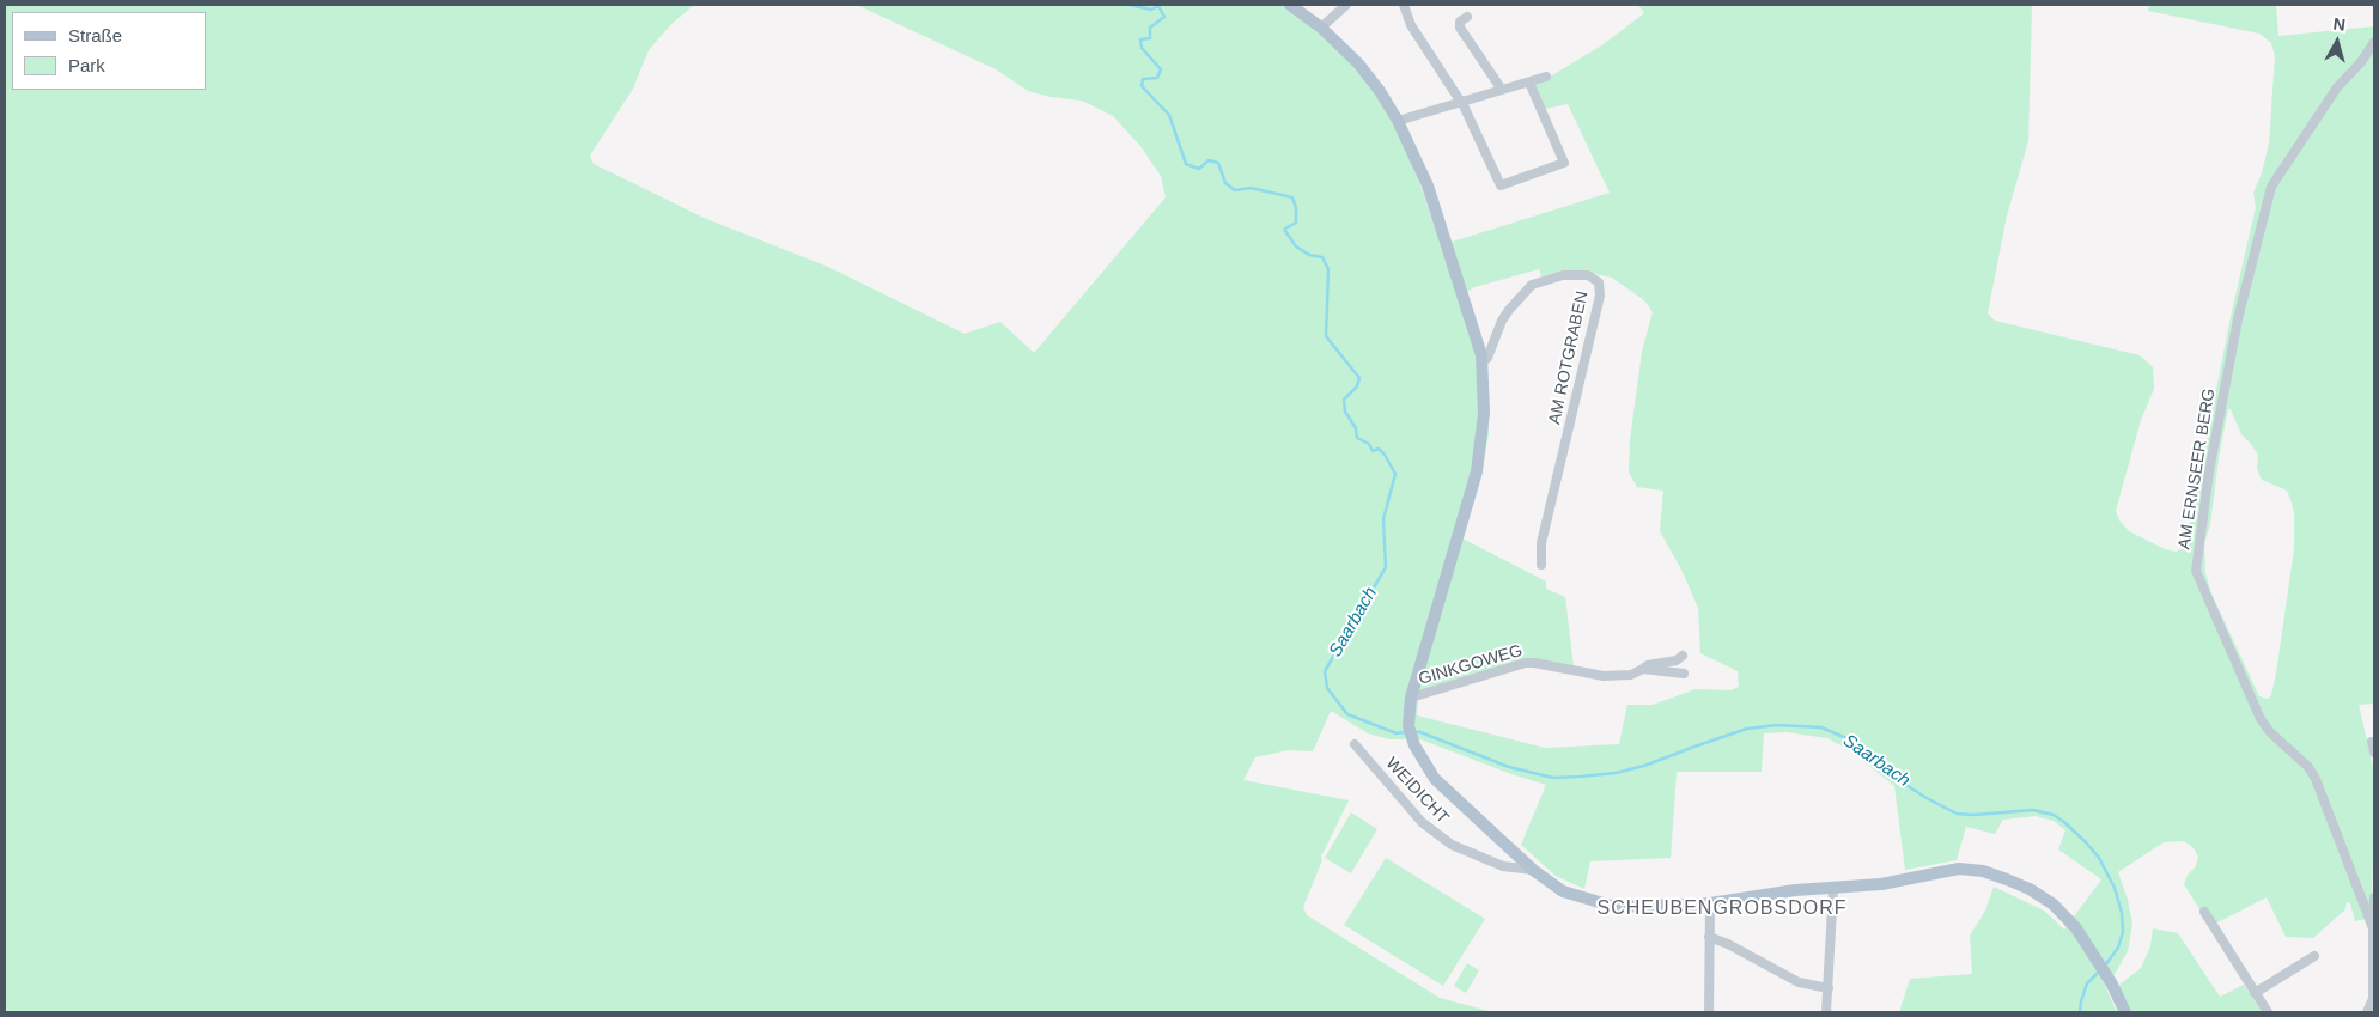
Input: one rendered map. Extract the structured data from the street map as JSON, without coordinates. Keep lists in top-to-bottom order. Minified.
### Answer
{"streets":{"street":["AM ROTGRABEN","AM ERNSEER BERG","GINKGOWEG","WEIDICHT"]},"districts":["SCHEUBENGROBSDORF"],"water":["Saarbach"],"legend":["Straße","Park"],"north":"top"}
